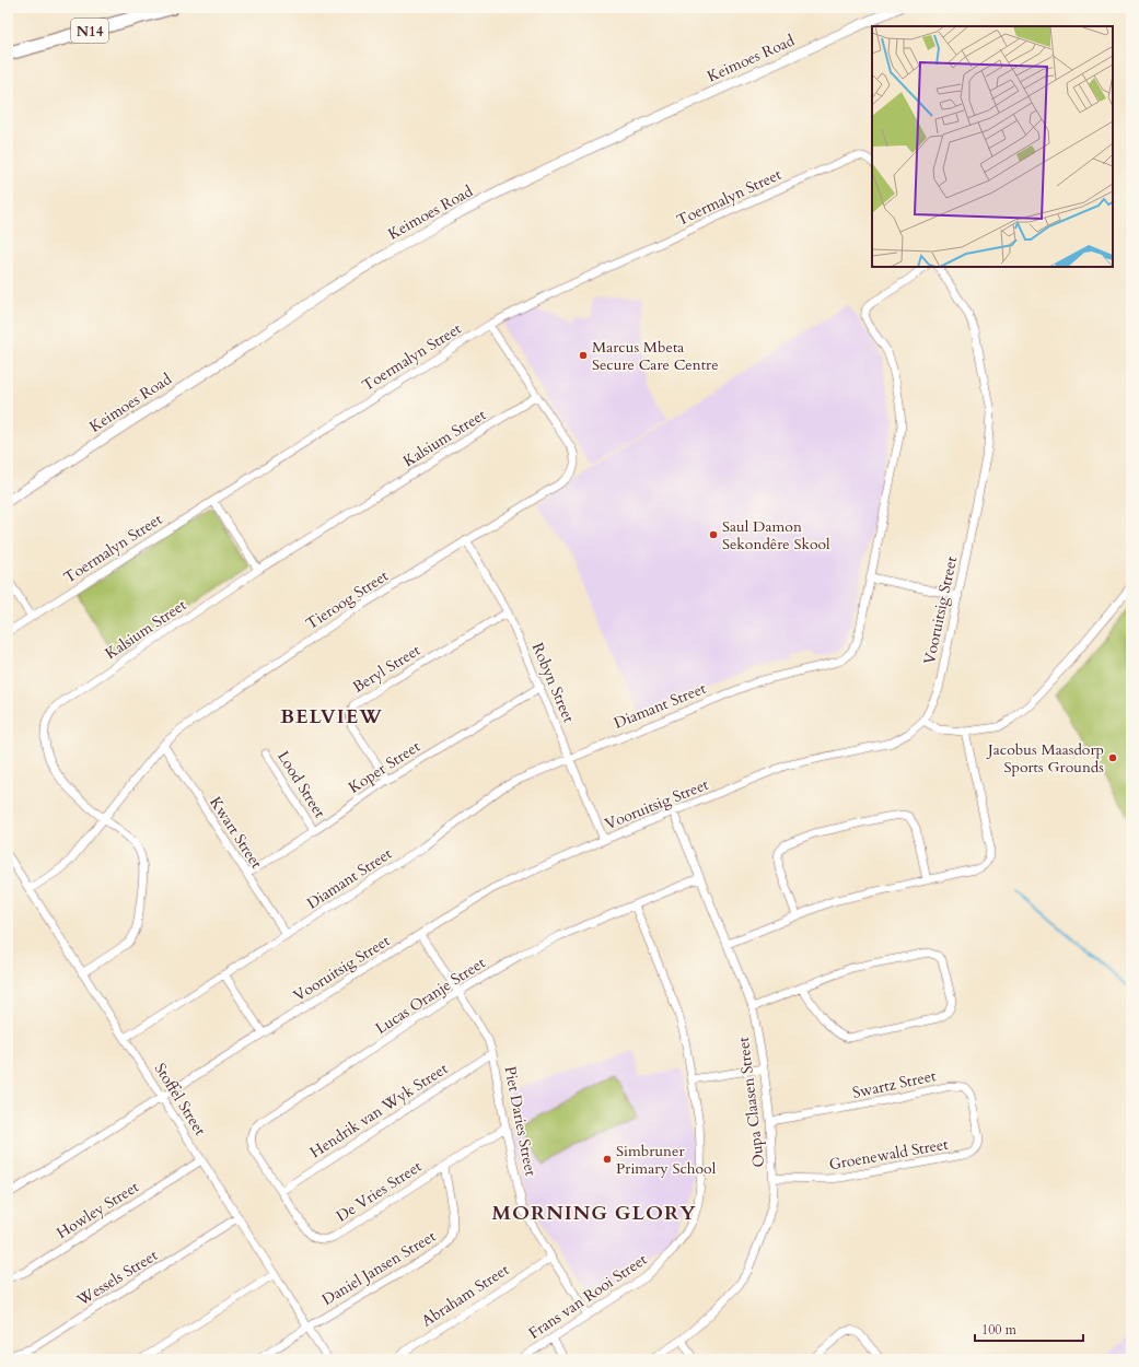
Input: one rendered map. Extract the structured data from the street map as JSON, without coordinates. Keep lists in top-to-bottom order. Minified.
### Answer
{"streets":{"highway":["N14"],"street":["Keimoes Road","Toermalyn Street","Kalsium Street","Tieroog Street","Vooruitsig Street","Beryl Street","Robyn Street","Diamant Street","Koper Street","Lood Street","Kwart Street","Lucas Oranje Street","Swartz Street","Stoffel Street","Oupa Claasen Street","Hendrik van Wyk Street","Piet Daries Street","Groenewald Street","De Vries Street","Howley Street","Daniel Jansen Street","Wessels Street","Abraham Street","Frans van Rooi Street"]},"crossings":[["Toermalyn Street","Tieroog Street"],["Kalsium Street","Tieroog Street"],["Kalsium Street","Stoffel Street"],["Tieroog Street","Robyn Street"],["Tieroog Street","Kwart Street"],["Tieroog Street","Stoffel Street"],["Vooruitsig Street","Robyn Street"],["Vooruitsig Street","Stoffel Street"],["Vooruitsig Street","Oupa Claasen Street"],["Vooruitsig Street","Piet Daries Street"],["Beryl Street","Robyn Street"],["Beryl Street","Koper Street"],["Robyn Street","Diamant Street"],["Robyn Street","Koper Street"],["Diamant Street","Kwart Street"],["Diamant Street","Stoffel Street"],["Koper Street","Lood Street"],["Koper Street","Kwart Street"],["Lucas Oranje Street","Oupa Claasen Street"],["Lucas Oranje Street","Hendrik van Wyk Street"],["Lucas Oranje Street","Piet Daries Street"],["Lucas Oranje Street","De Vries Street"],["Lucas Oranje Street","Frans van Rooi Street"],["Swartz Street","Oupa Claasen Street"],["Swartz Street","Groenewald Street"],["Stoffel Street","Howley Street"],["Stoffel Street","Daniel Jansen Street"],["Stoffel Street","Wessels Street"],["Oupa Claasen Street","Groenewald Street"],["Hendrik van Wyk Street","Piet Daries Street"],["Hendrik van Wyk Street","De Vries Street"],["Piet Daries Street","De Vries Street"],["Piet Daries Street","Abraham Street"],["Piet Daries Street","Frans van Rooi Street"],["De Vries Street","Daniel Jansen Street"]],"districts":["BELVIEW","MORNING GLORY"],"places":["Marcus Mbeta Secure Care Centre","Saul Damon Sekondêre Skool","Jacobus Maasdorp Sports Grounds","Simbruner Primary School"],"scale_bar":"100 m"}
